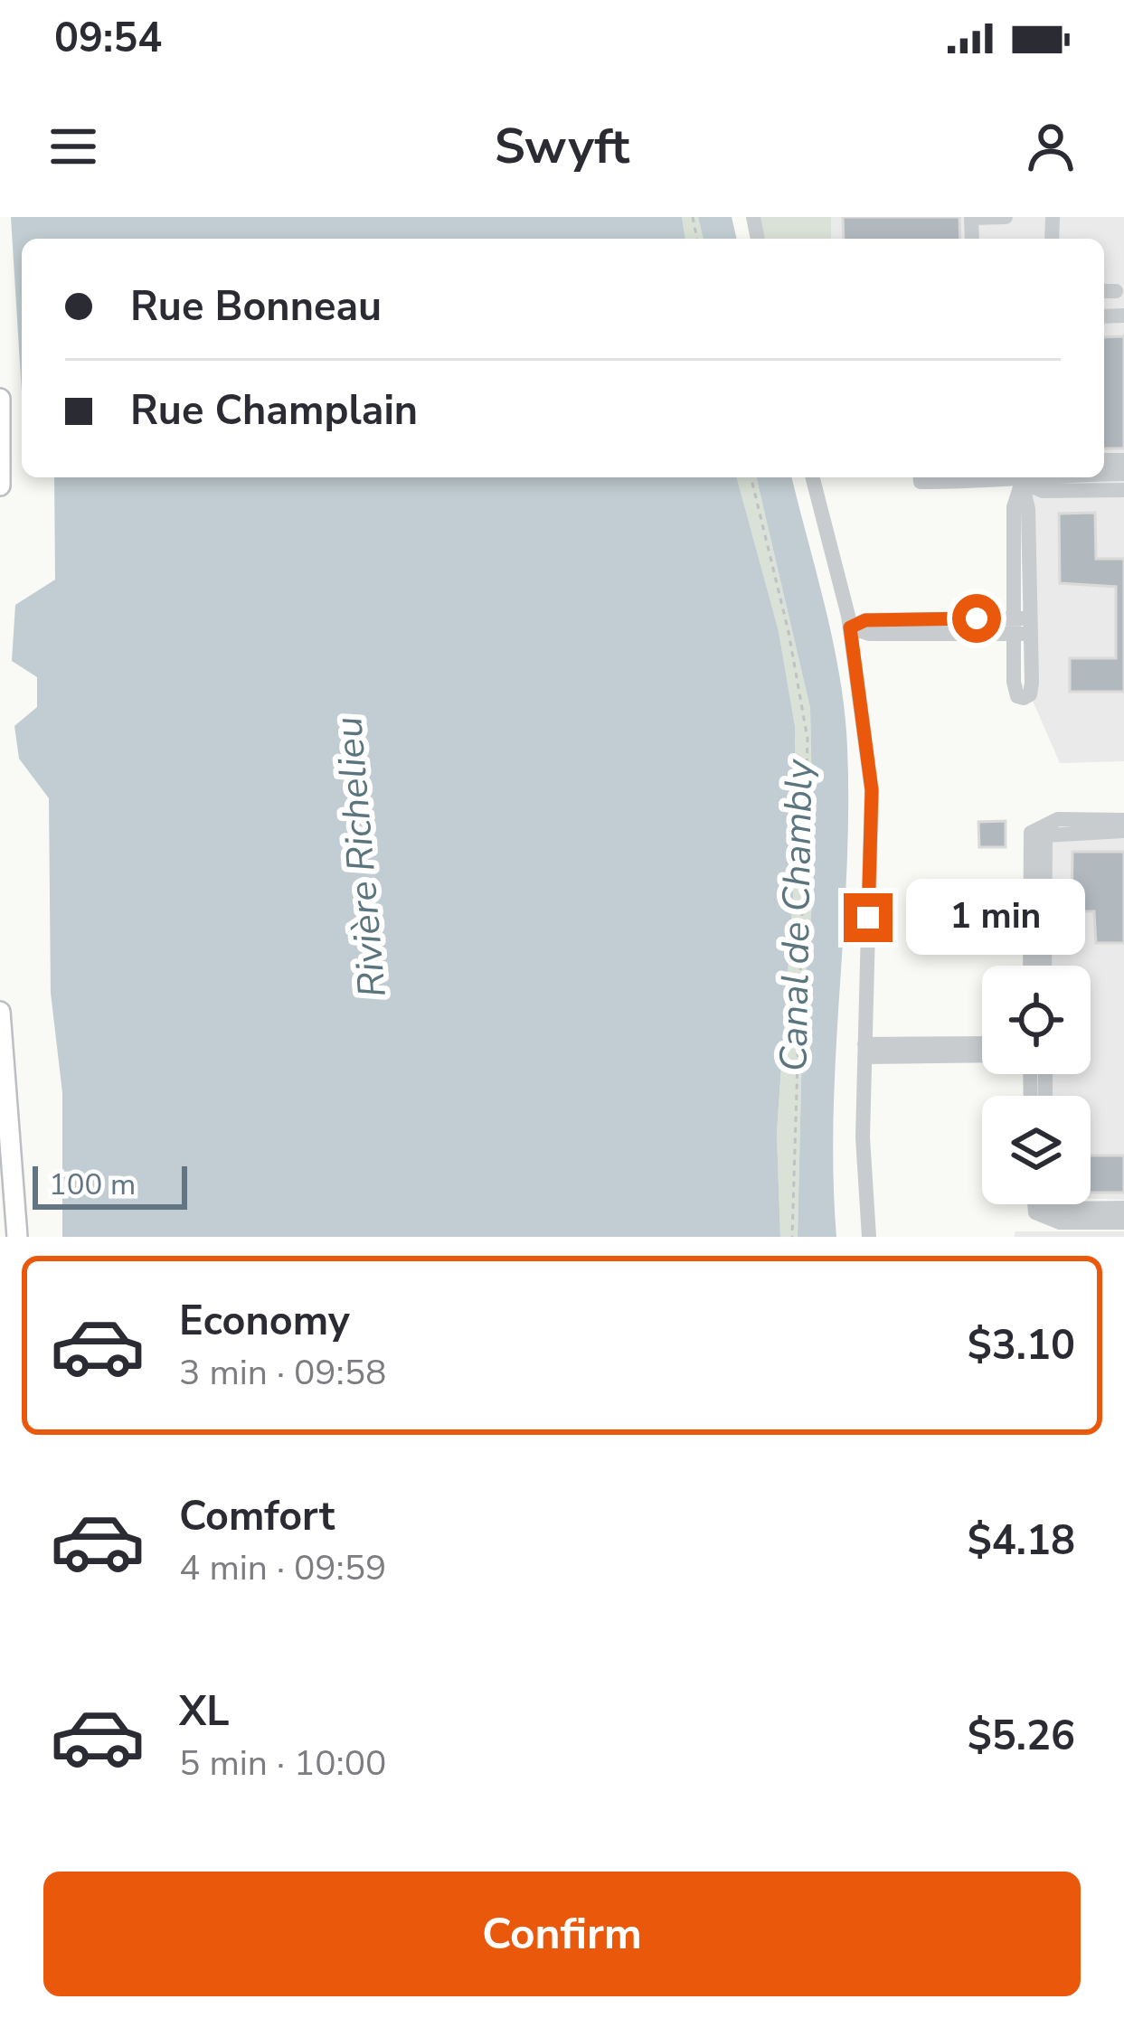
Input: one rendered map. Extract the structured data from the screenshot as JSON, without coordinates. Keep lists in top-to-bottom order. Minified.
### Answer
{"water":["Rivière Richelieu","Canal de Chambly"],"scale_bar":"100 m","page":{"status":"09:54","header":"Swyft","banner":["Rue Bonneau","Rue Champlain"],"bubble":"1 min","scale":"100 m","list":[{"name":"Economy","note":"3 min · 09:58","value":"$3.10"},{"name":"Comfort","note":"4 min · 09:59","value":"$4.18"},{"name":"XL","note":"5 min · 10:00","value":"$5.26"}],"buttons":"Confirm"}}
